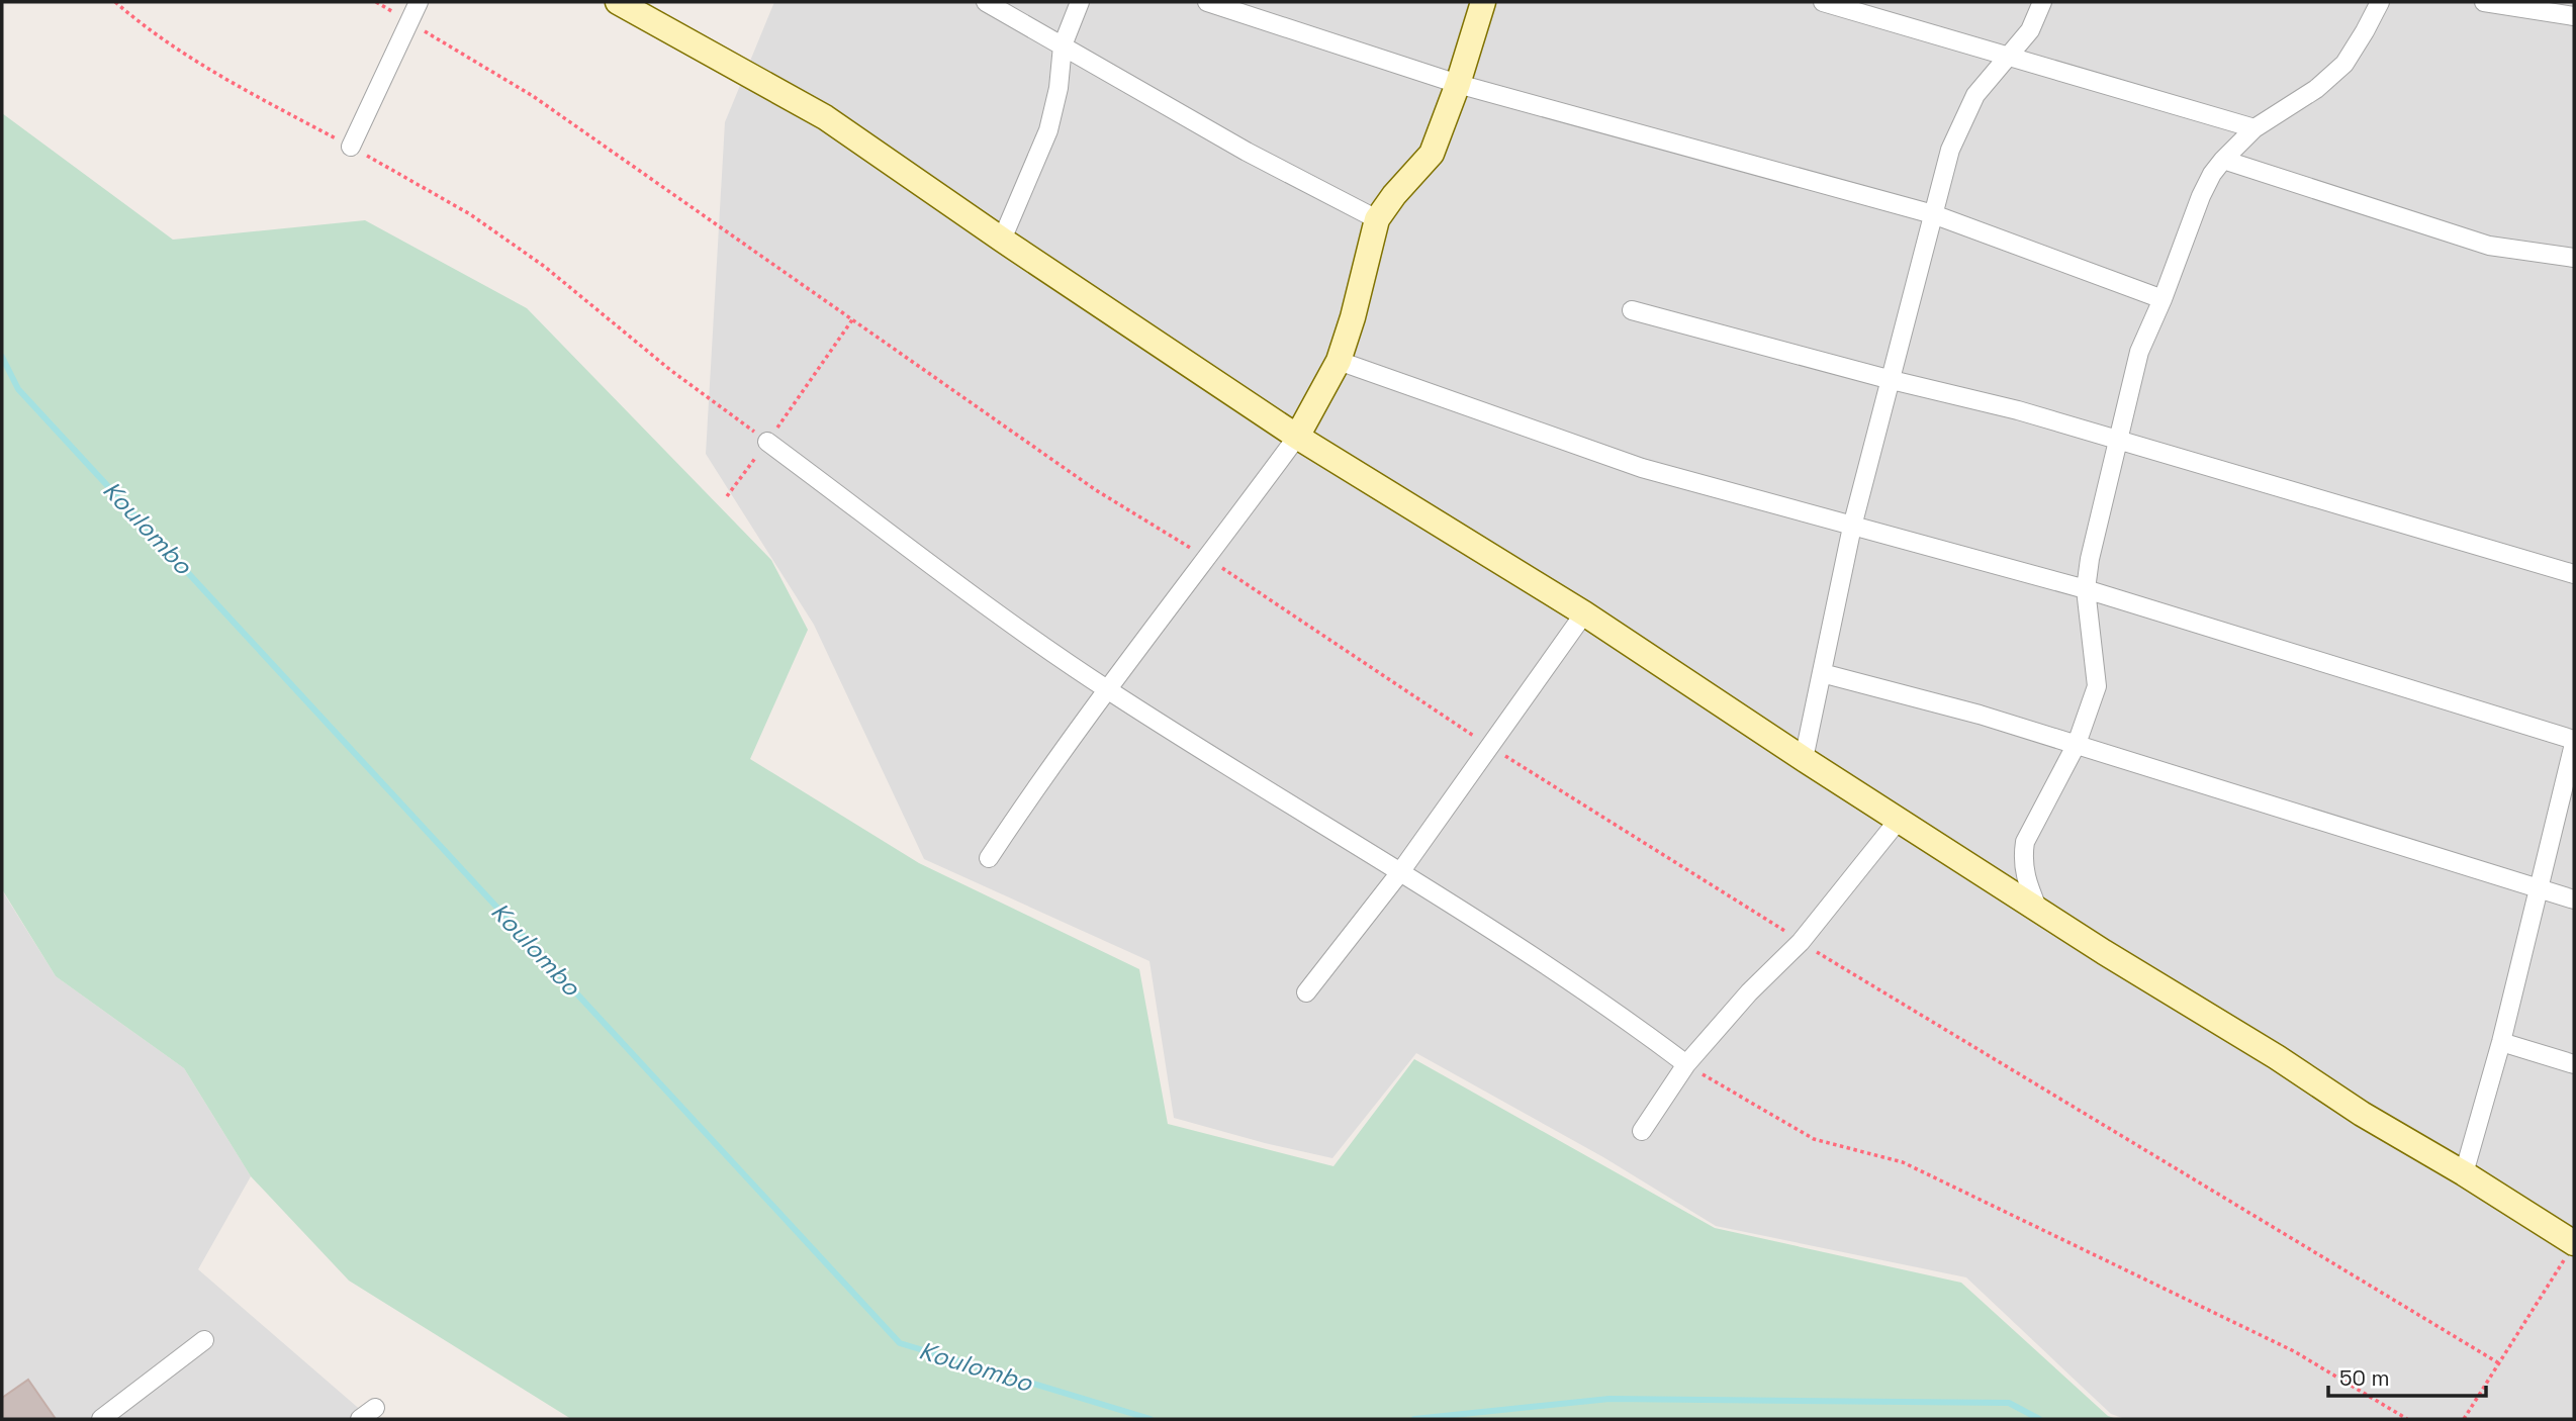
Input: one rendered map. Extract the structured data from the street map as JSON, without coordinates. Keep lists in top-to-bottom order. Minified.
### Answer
{"water":["Koulombo"],"scale_bar":"50 m"}
